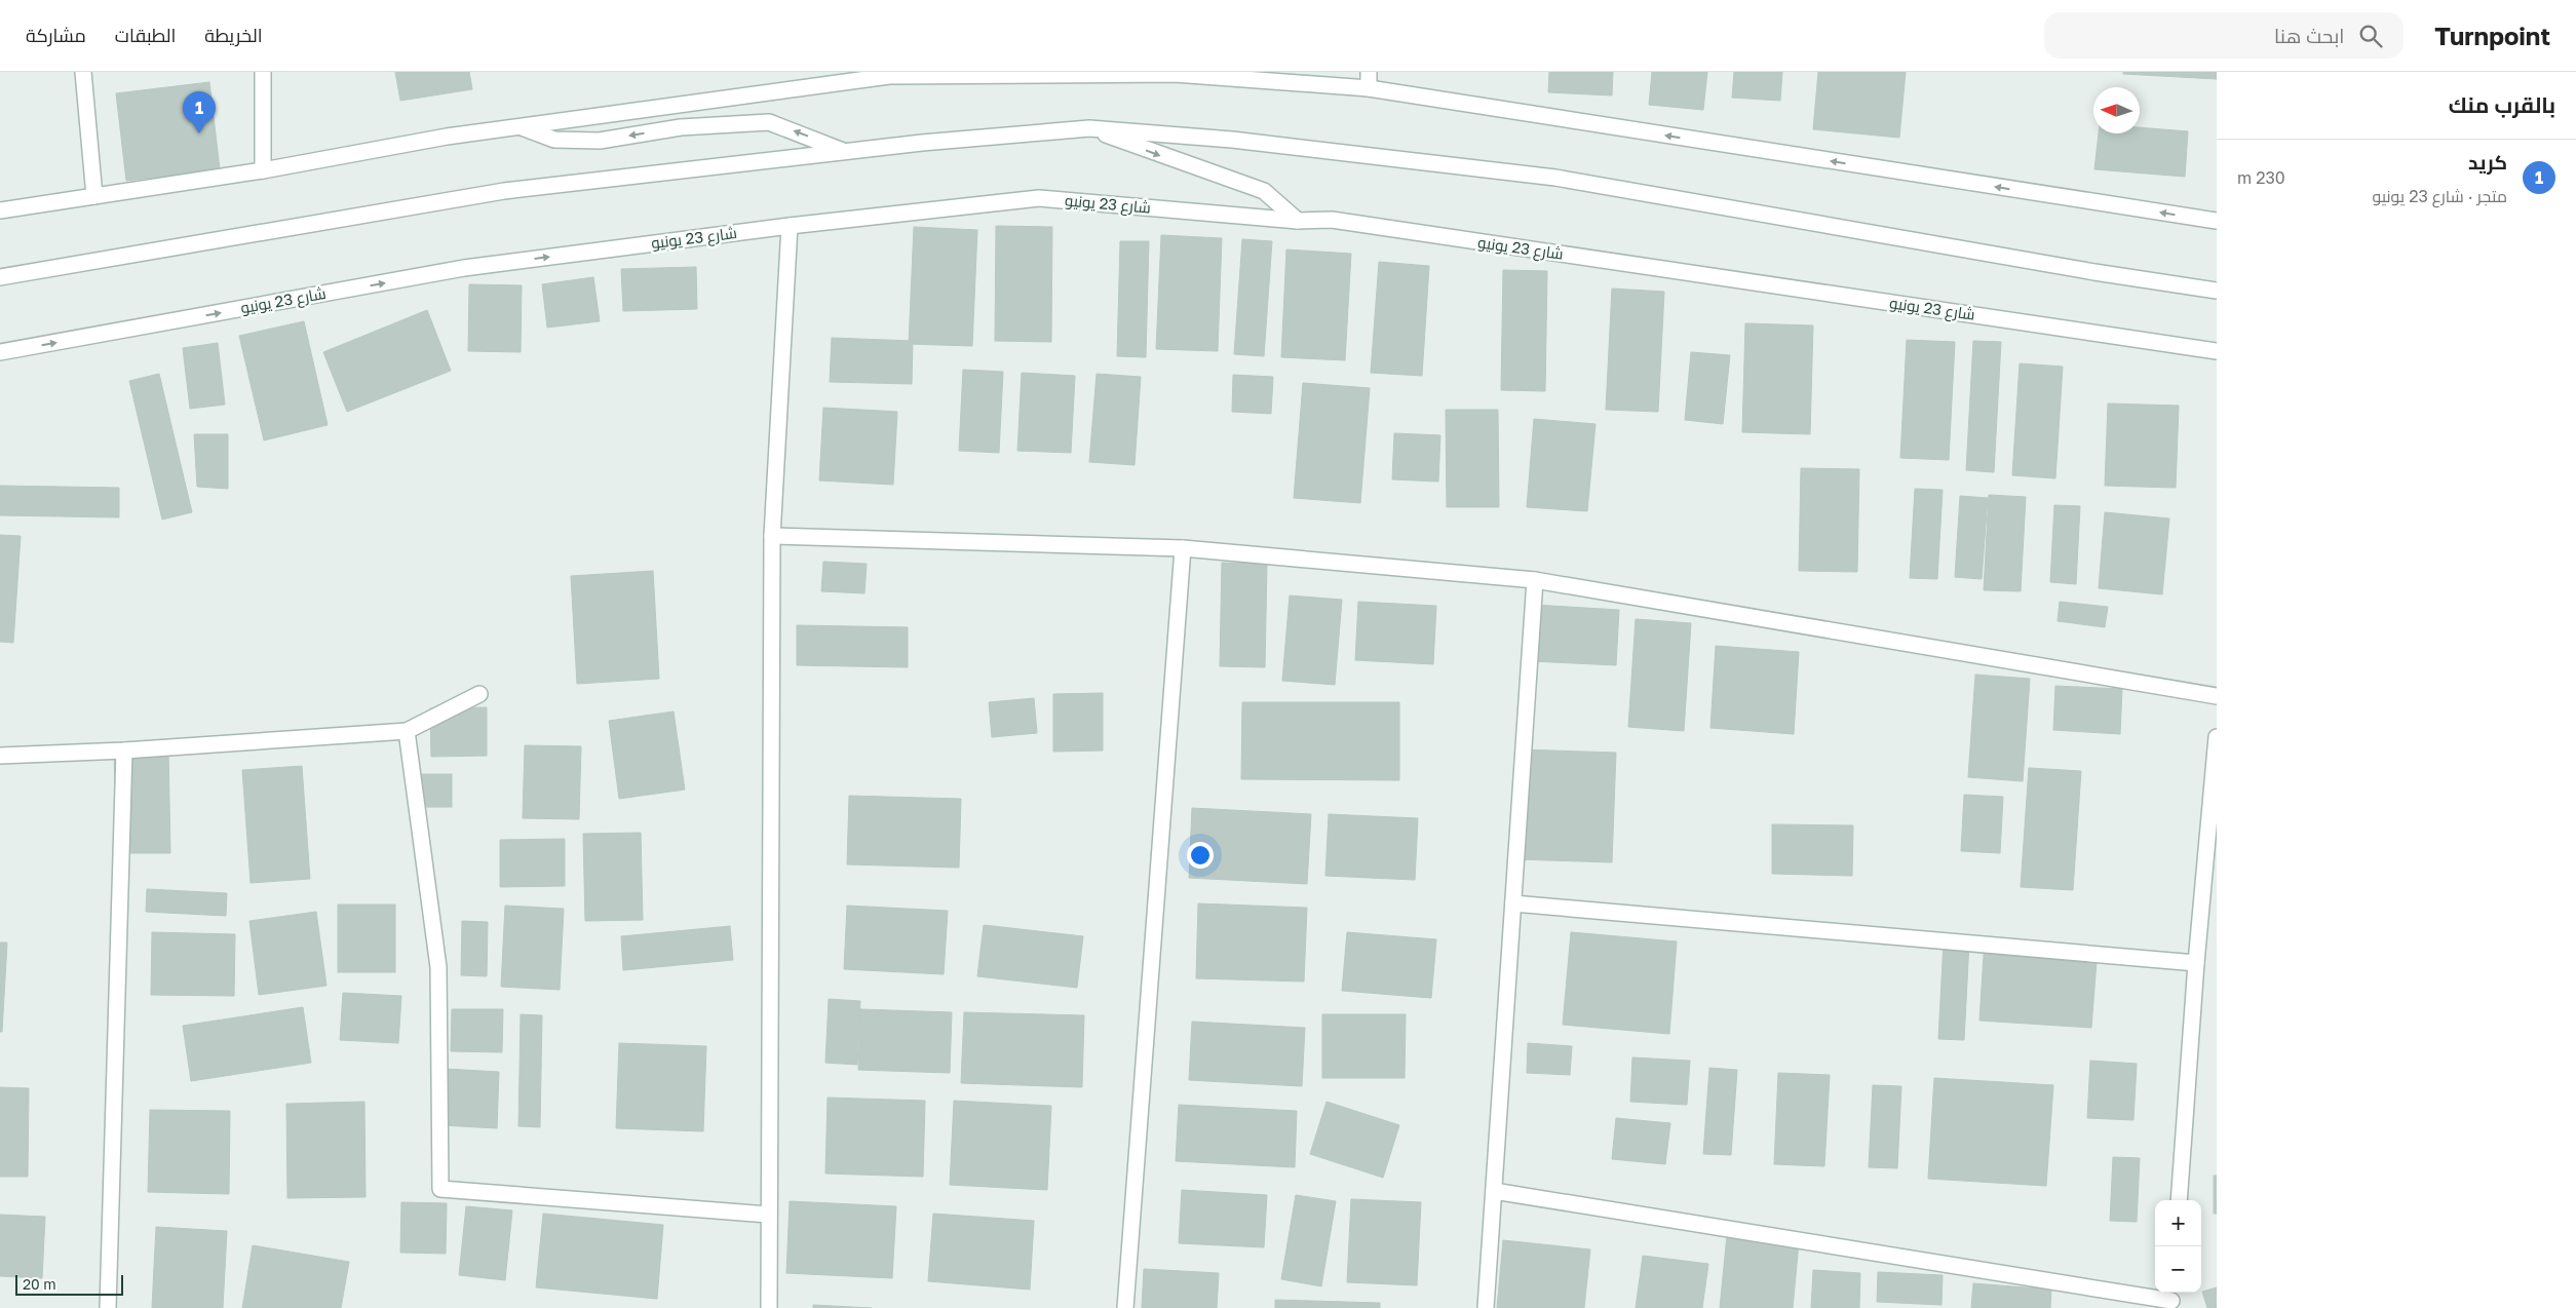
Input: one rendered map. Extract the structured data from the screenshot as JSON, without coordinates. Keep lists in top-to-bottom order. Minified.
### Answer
{"streets":{"street":["شارع 23 يونيو"]},"scale_bar":"20 m","north":"left","page":{"header":"Turnpoint","search":"ابحث هنا","nav":["الخريطة","الطبقات","مشاركة"],"heading":"بالقرب منك","pins":"1","list":[{"mark":"1","name":"كريد","note":"متجر · شارع 23 يونيو","value":"230 m"}],"map_buttons":["+","−"],"scale":"20 m"}}
